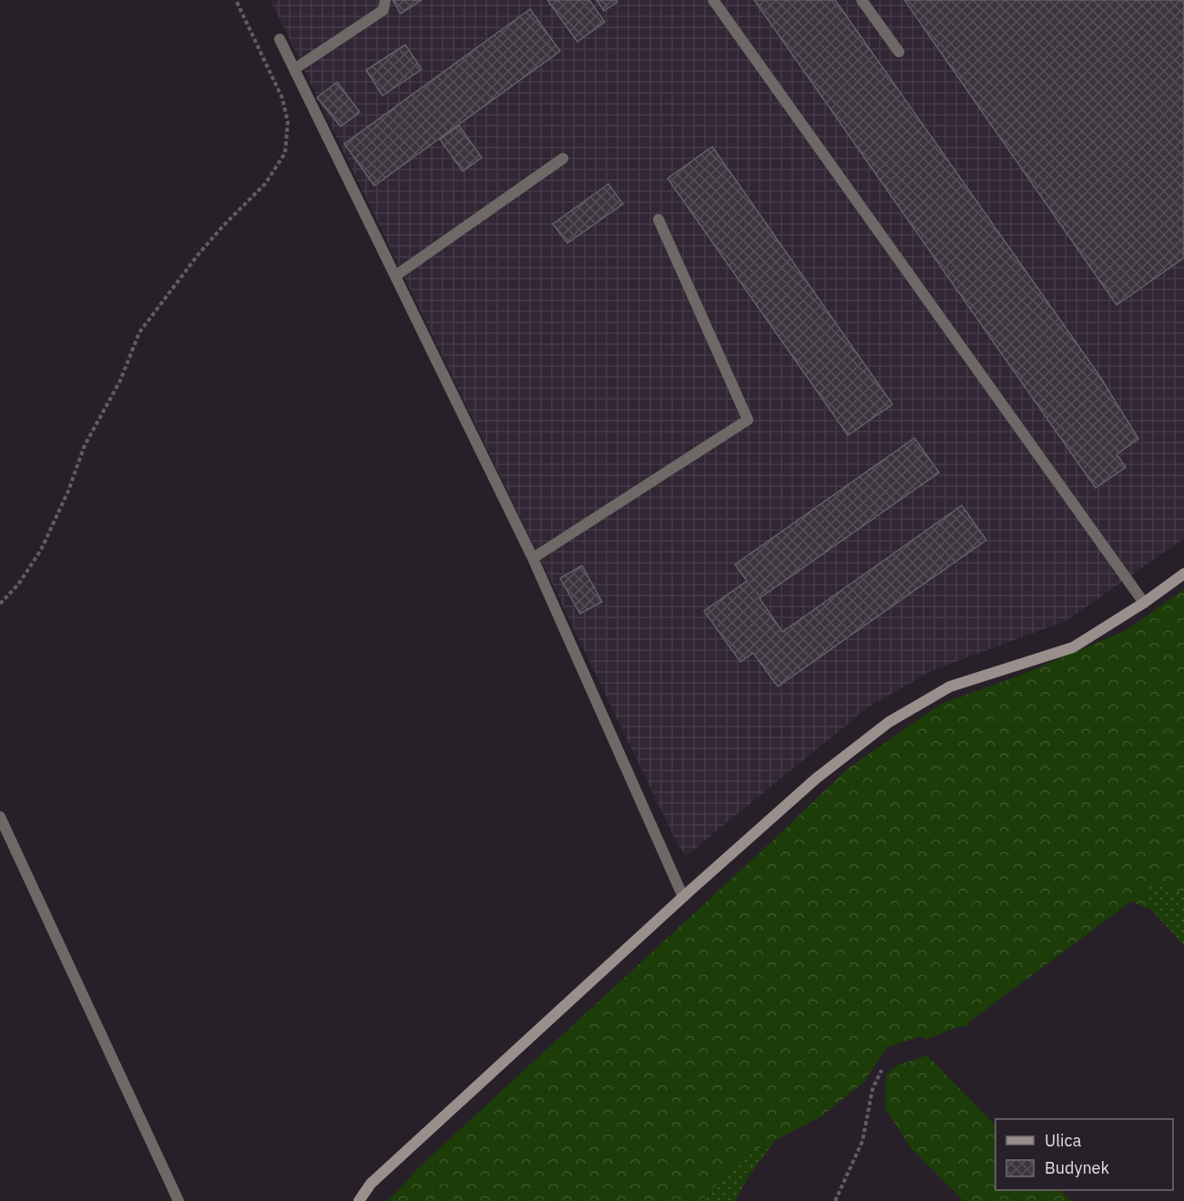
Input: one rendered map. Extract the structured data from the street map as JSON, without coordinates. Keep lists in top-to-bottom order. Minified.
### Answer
{"legend":["Ulica","Budynek"]}
